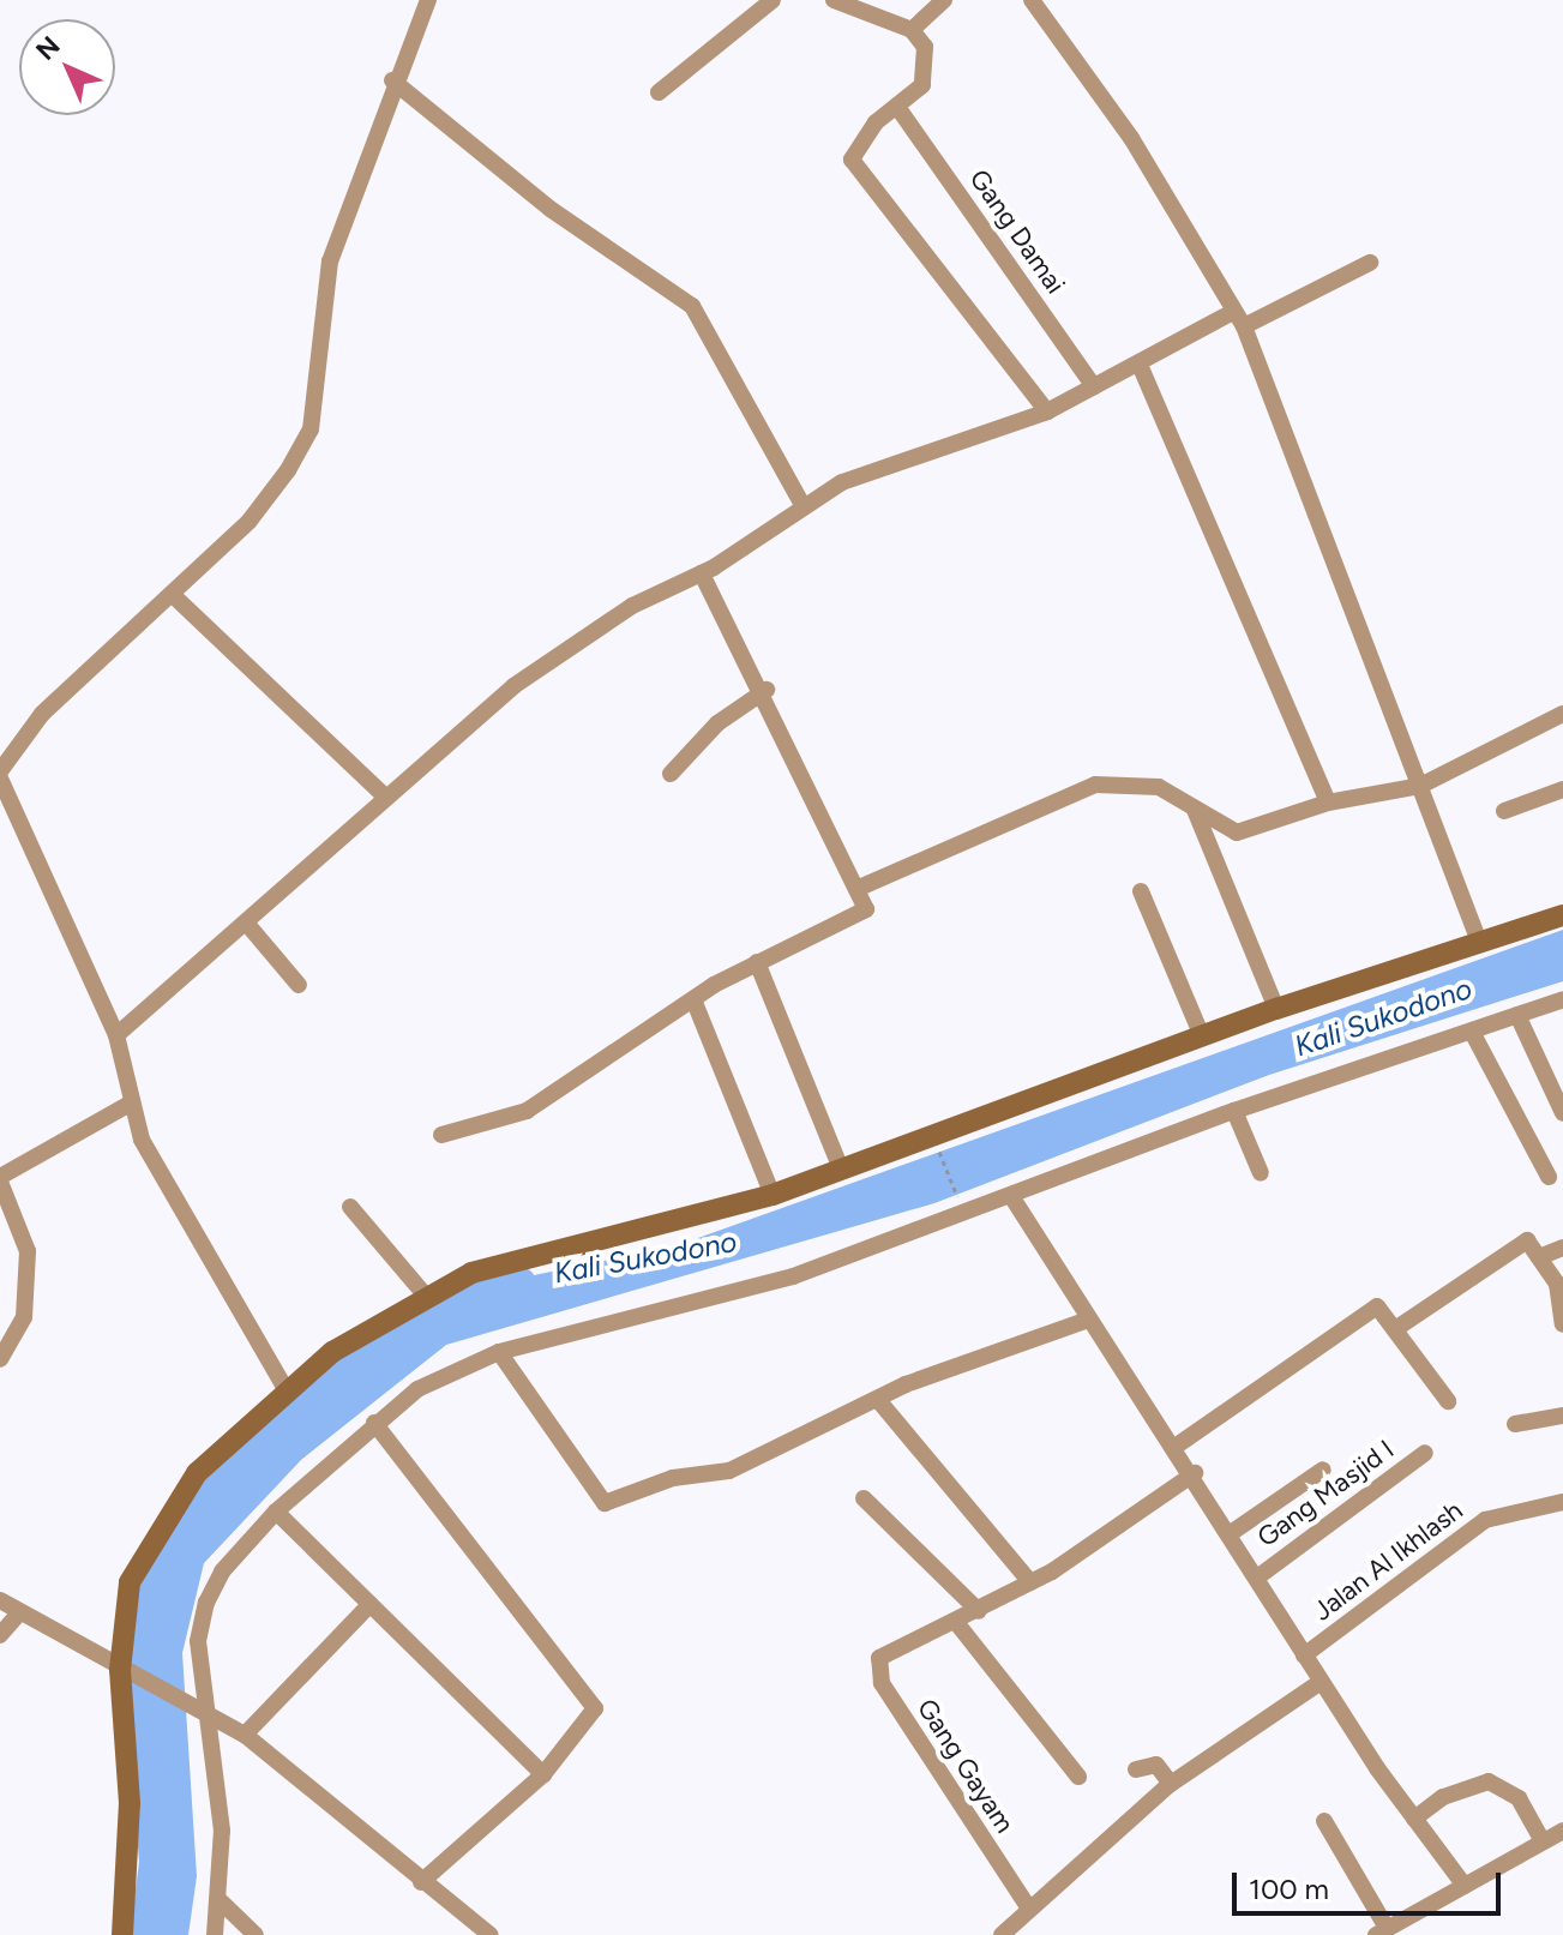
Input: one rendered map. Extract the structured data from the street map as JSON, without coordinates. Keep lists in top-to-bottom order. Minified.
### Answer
{"streets":{"street":["Gang Damai","Gang Masjid I","Jalan Al Ikhlash","Gang Gayam"]},"water":["Kali Sukodono"],"scale_bar":"100 m","north":"top left"}
